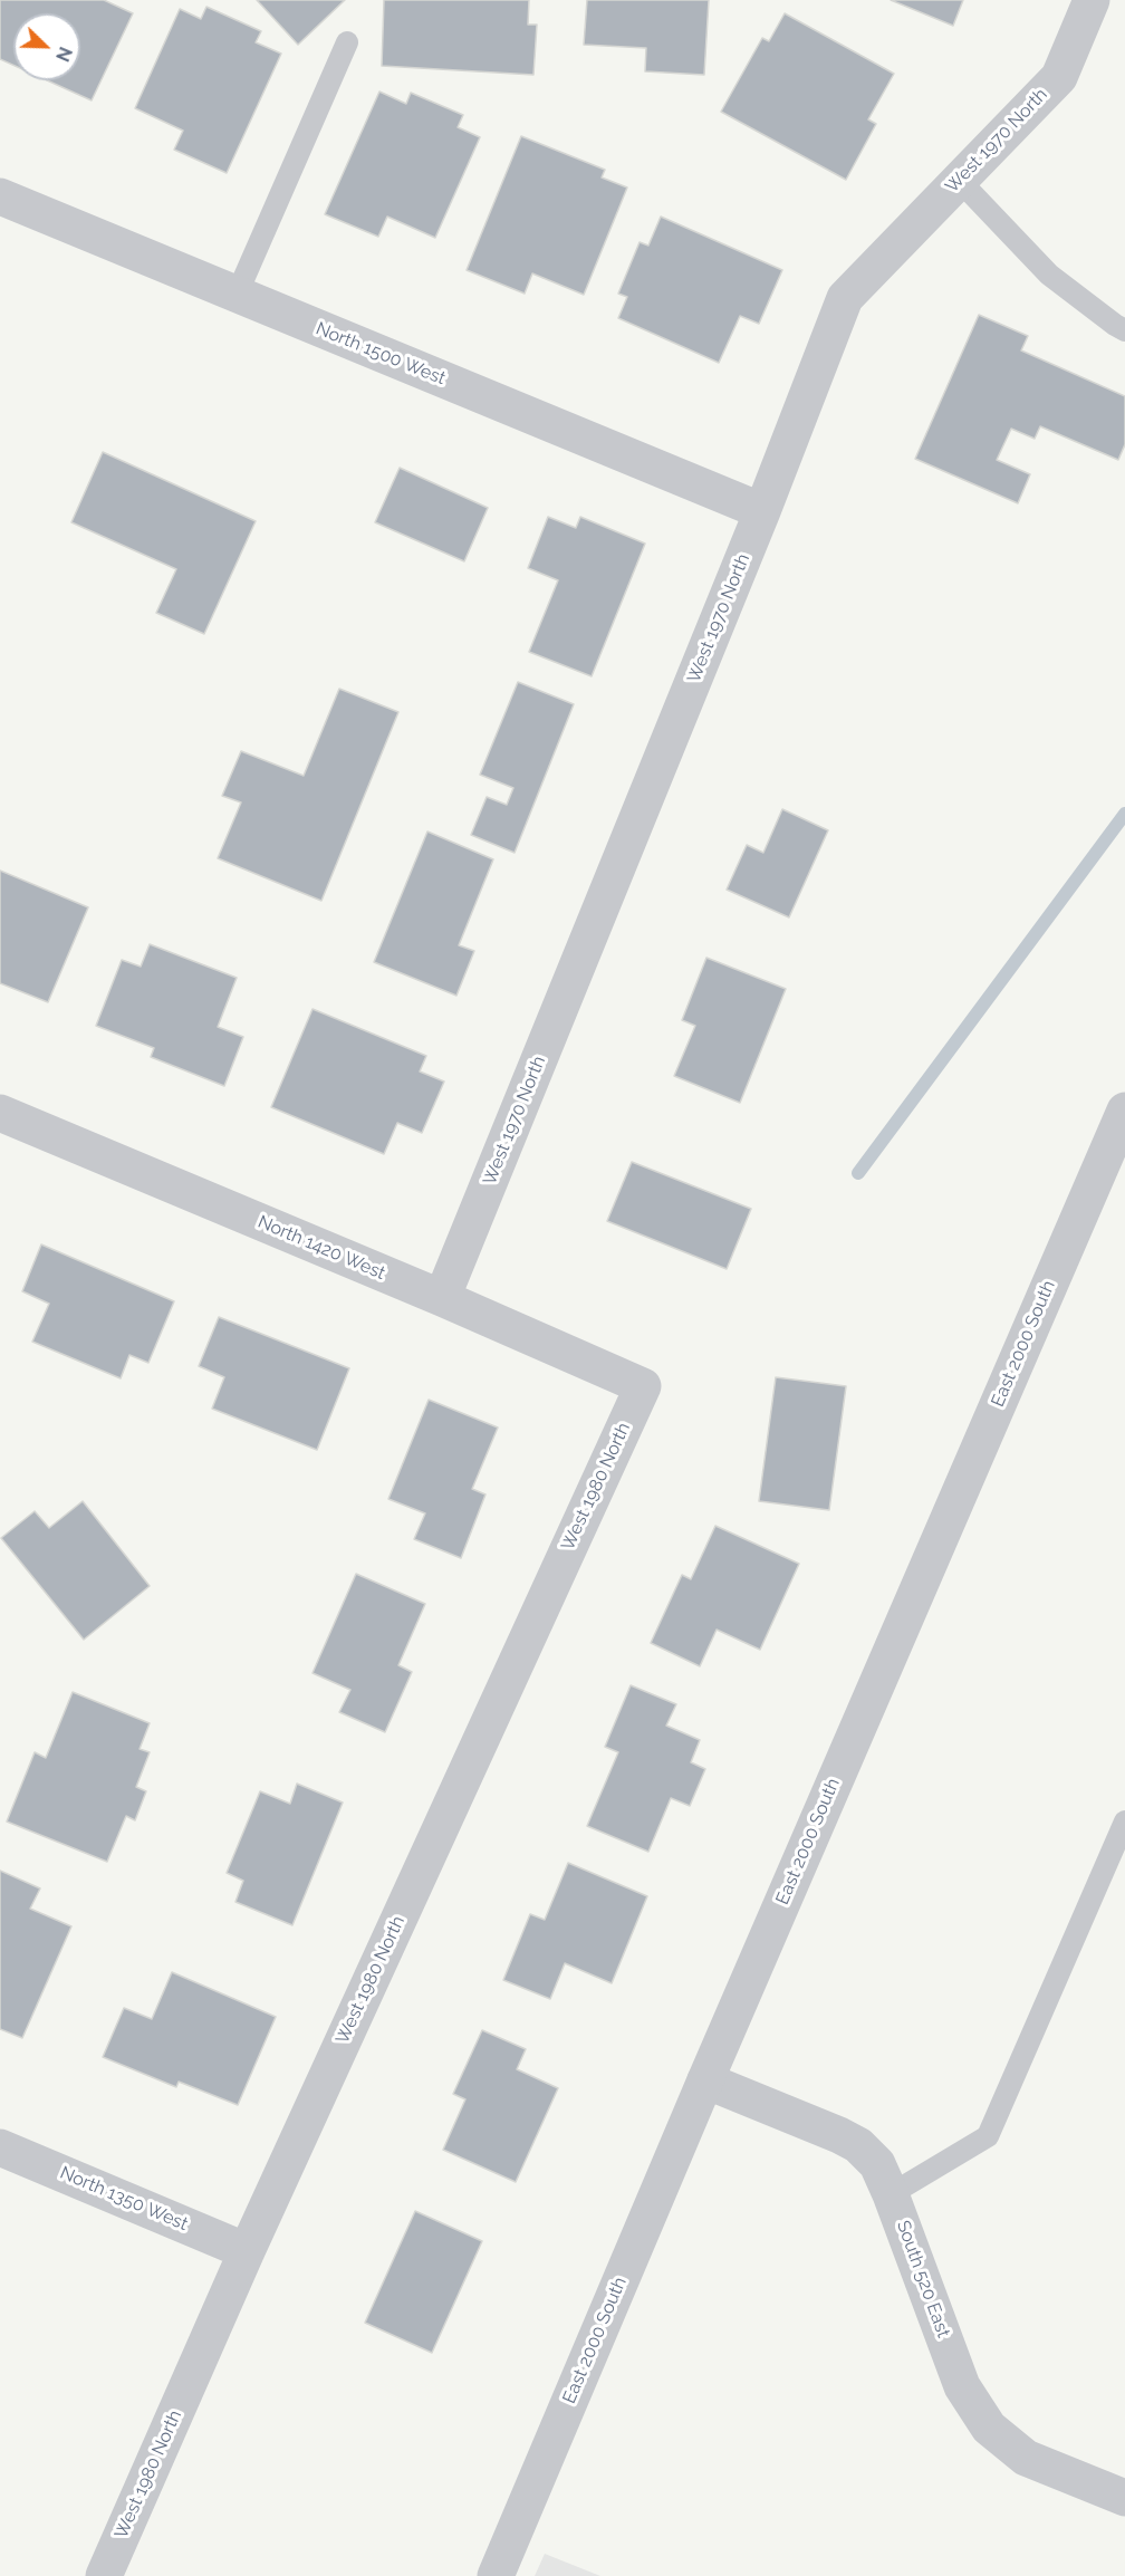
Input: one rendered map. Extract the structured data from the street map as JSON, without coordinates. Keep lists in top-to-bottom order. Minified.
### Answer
{"streets":{"street":["West 1970 North","North 1500 West","North 1420 West","East 2000 South","West 1980 North","North 1350 West","South 520 East"]},"crossings":[["West 1970 North","North 1500 West"],["West 1970 North","North 1420 West"],["North 1420 West","West 1980 North"],["East 2000 South","South 520 East"],["West 1980 North","North 1350 West"]],"north":"bottom right"}
